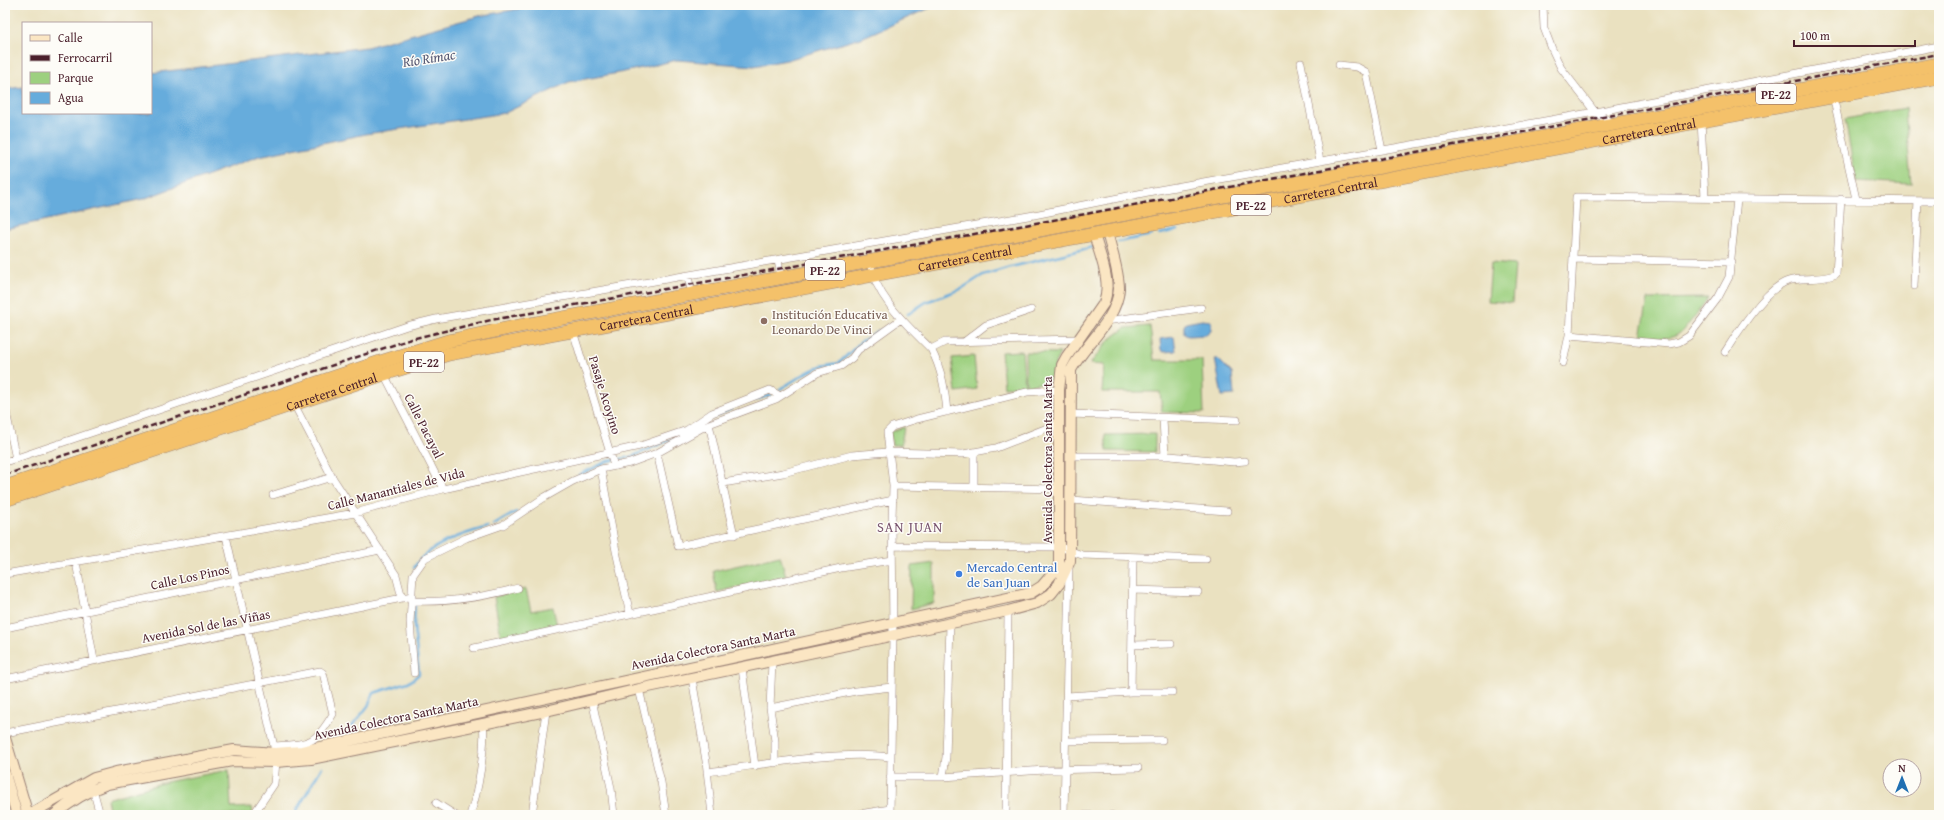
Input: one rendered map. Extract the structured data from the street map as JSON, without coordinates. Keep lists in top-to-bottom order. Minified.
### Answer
{"streets":{"highway":["PE-22","Carretera Central"],"street":["Pasaje Acoyino","Calle Pacayal","Avenida Colectora Santa Marta","Calle Manantiales de Vida","Calle Los Pinos","Avenida Sol de las Viñas"]},"crossings":[["Carretera Central","Pasaje Acoyino"],["Carretera Central","Calle Pacayal"],["Carretera Central","Avenida Colectora Santa Marta"],["Pasaje Acoyino","Calle Manantiales de Vida"],["Calle Pacayal","Calle Manantiales de Vida"]],"districts":["SAN JUAN"],"water":["Río Rímac"],"places":["Institución Educativa Leonardo De Vinci","Mercado Central de San Juan"],"legend":["Calle","Ferrocarril","Parque","Agua"],"scale_bar":"100 m","north":"top"}
